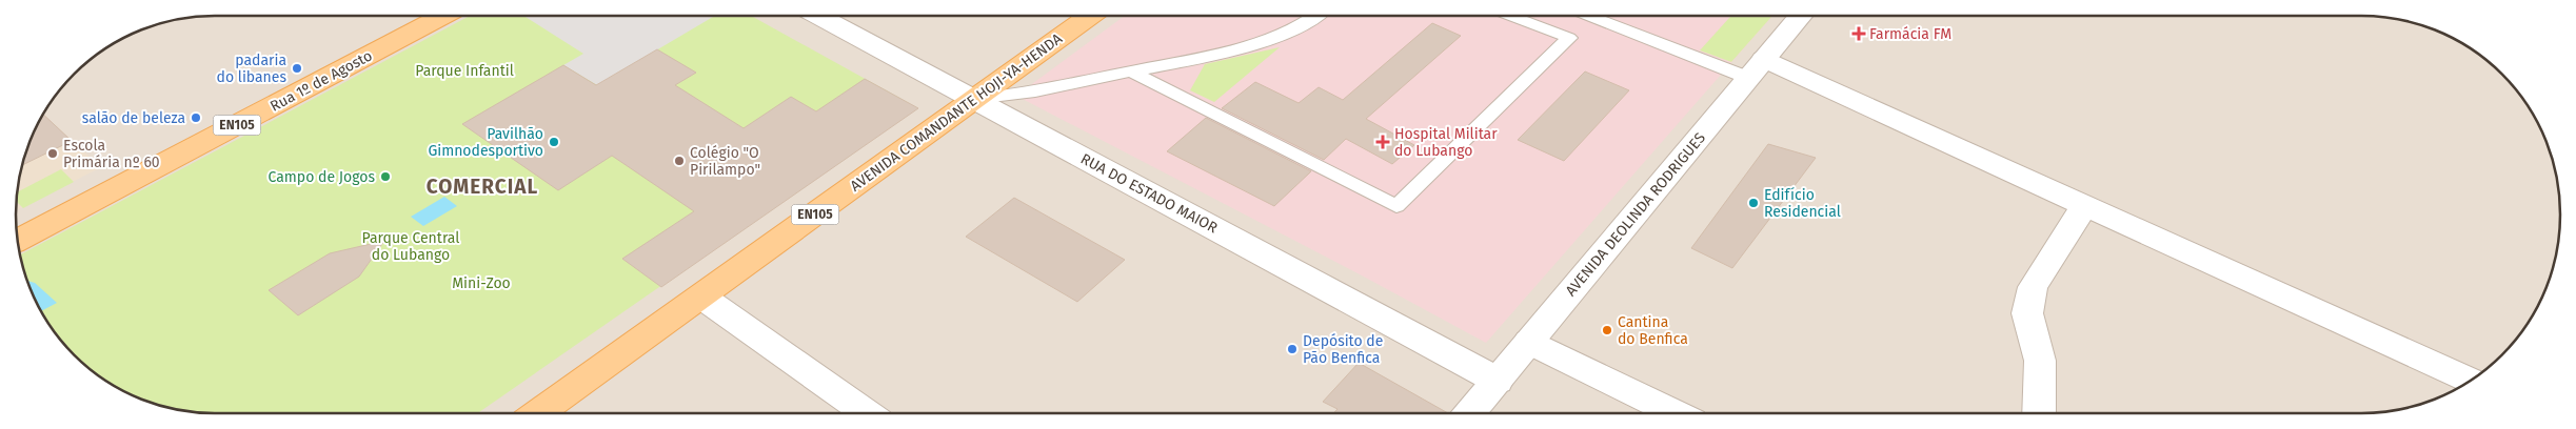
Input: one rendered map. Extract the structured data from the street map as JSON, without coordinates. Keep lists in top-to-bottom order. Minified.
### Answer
{"streets":{"main road":["Rua 1º de Agosto","AVENIDA COMANDANTE HOJI-YA-HENDA","EN105"],"street":["RUA DO ESTADO MAIOR","AVENIDA DEOLINDA RODRIGUES"]},"crossings":[["AVENIDA COMANDANTE HOJI-YA-HENDA","RUA DO ESTADO MAIOR"],["RUA DO ESTADO MAIOR","AVENIDA DEOLINDA RODRIGUES"]],"districts":["COMERCIAL"],"parks":["Parque Infantil","Parque Central do Lubango","Mini-Zoo"],"places":{"health":["Farmácia FM","Hospital Militar do Lubango"],"other":["padaria do libanes","salão de beleza","Pavilhão Gimnodesportivo","Escola Primária nº 60","Colégio \"O Pirilampo\"","Campo de Jogos","Edifício Residencial","Cantina do Benfica","Depósito de Pão Benfica"]}}
